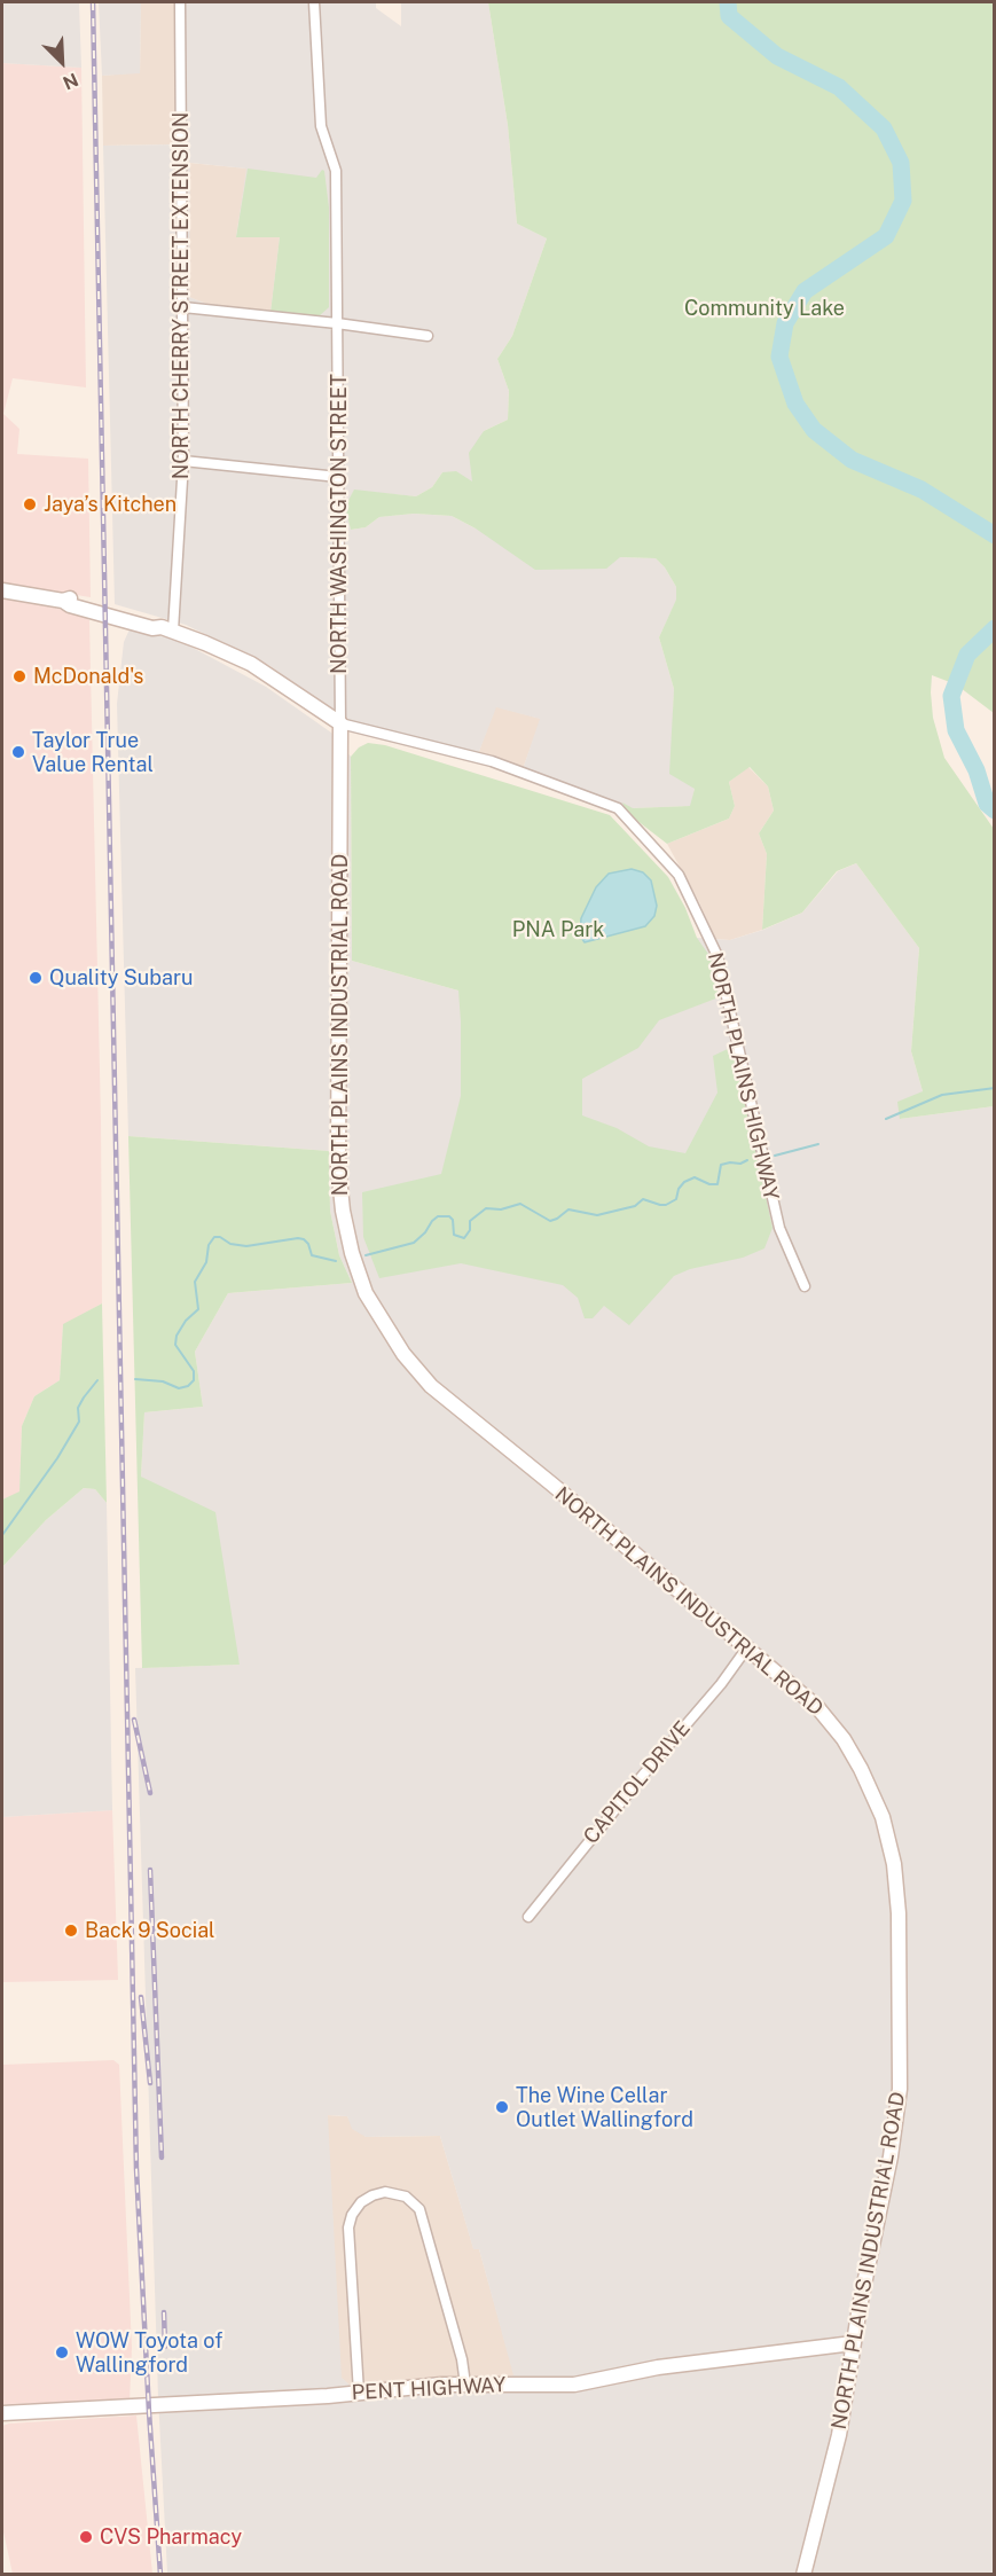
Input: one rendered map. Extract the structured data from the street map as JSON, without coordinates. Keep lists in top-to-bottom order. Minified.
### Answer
{"streets":{"street":["NORTH CHERRY STREET EXTENSION","NORTH WASHINGTON STREET","NORTH PLAINS INDUSTRIAL ROAD","NORTH PLAINS HIGHWAY","CAPITOL DRIVE","PENT HIGHWAY"]},"crossings":[["NORTH CHERRY STREET EXTENSION","NORTH PLAINS HIGHWAY"],["NORTH WASHINGTON STREET","NORTH PLAINS INDUSTRIAL ROAD"],["NORTH WASHINGTON STREET","NORTH PLAINS HIGHWAY"],["NORTH PLAINS INDUSTRIAL ROAD","NORTH PLAINS HIGHWAY"],["NORTH PLAINS INDUSTRIAL ROAD","CAPITOL DRIVE"],["NORTH PLAINS INDUSTRIAL ROAD","PENT HIGHWAY"]],"parks":["Community Lake","PNA Park"],"places":["Jaya’s Kitchen","McDonald's","Taylor True Value Rental","Quality Subaru","Back 9 Social","The Wine Cellar Outlet Wallingford","WOW Toyota of Wallingford","CVS Pharmacy"],"north":"bottom right"}
